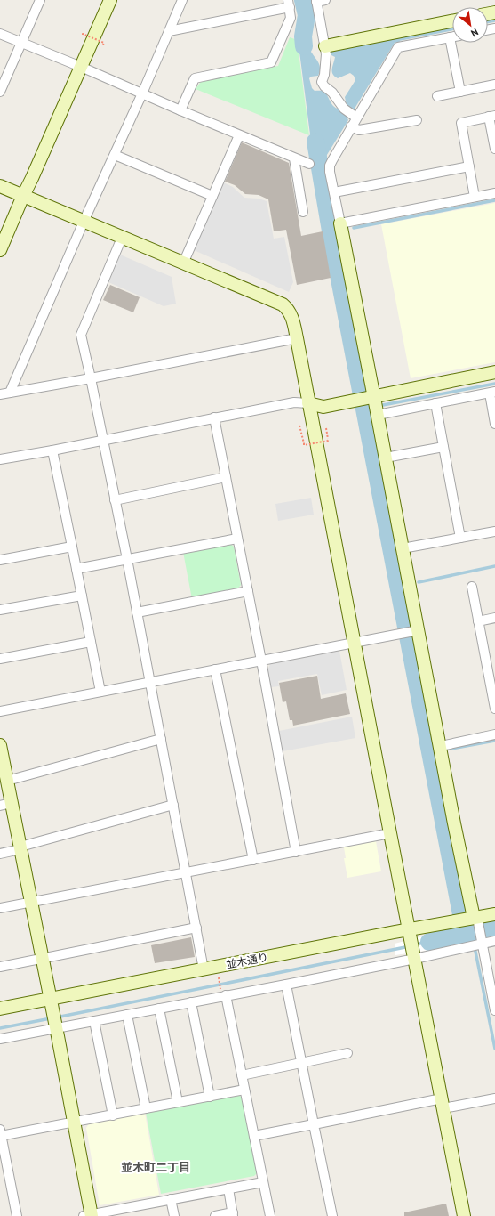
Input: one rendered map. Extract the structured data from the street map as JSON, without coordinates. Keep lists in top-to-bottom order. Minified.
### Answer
{"streets":{"street":["並木通り"]},"districts":["並木町二丁目"],"north":"bottom right"}
